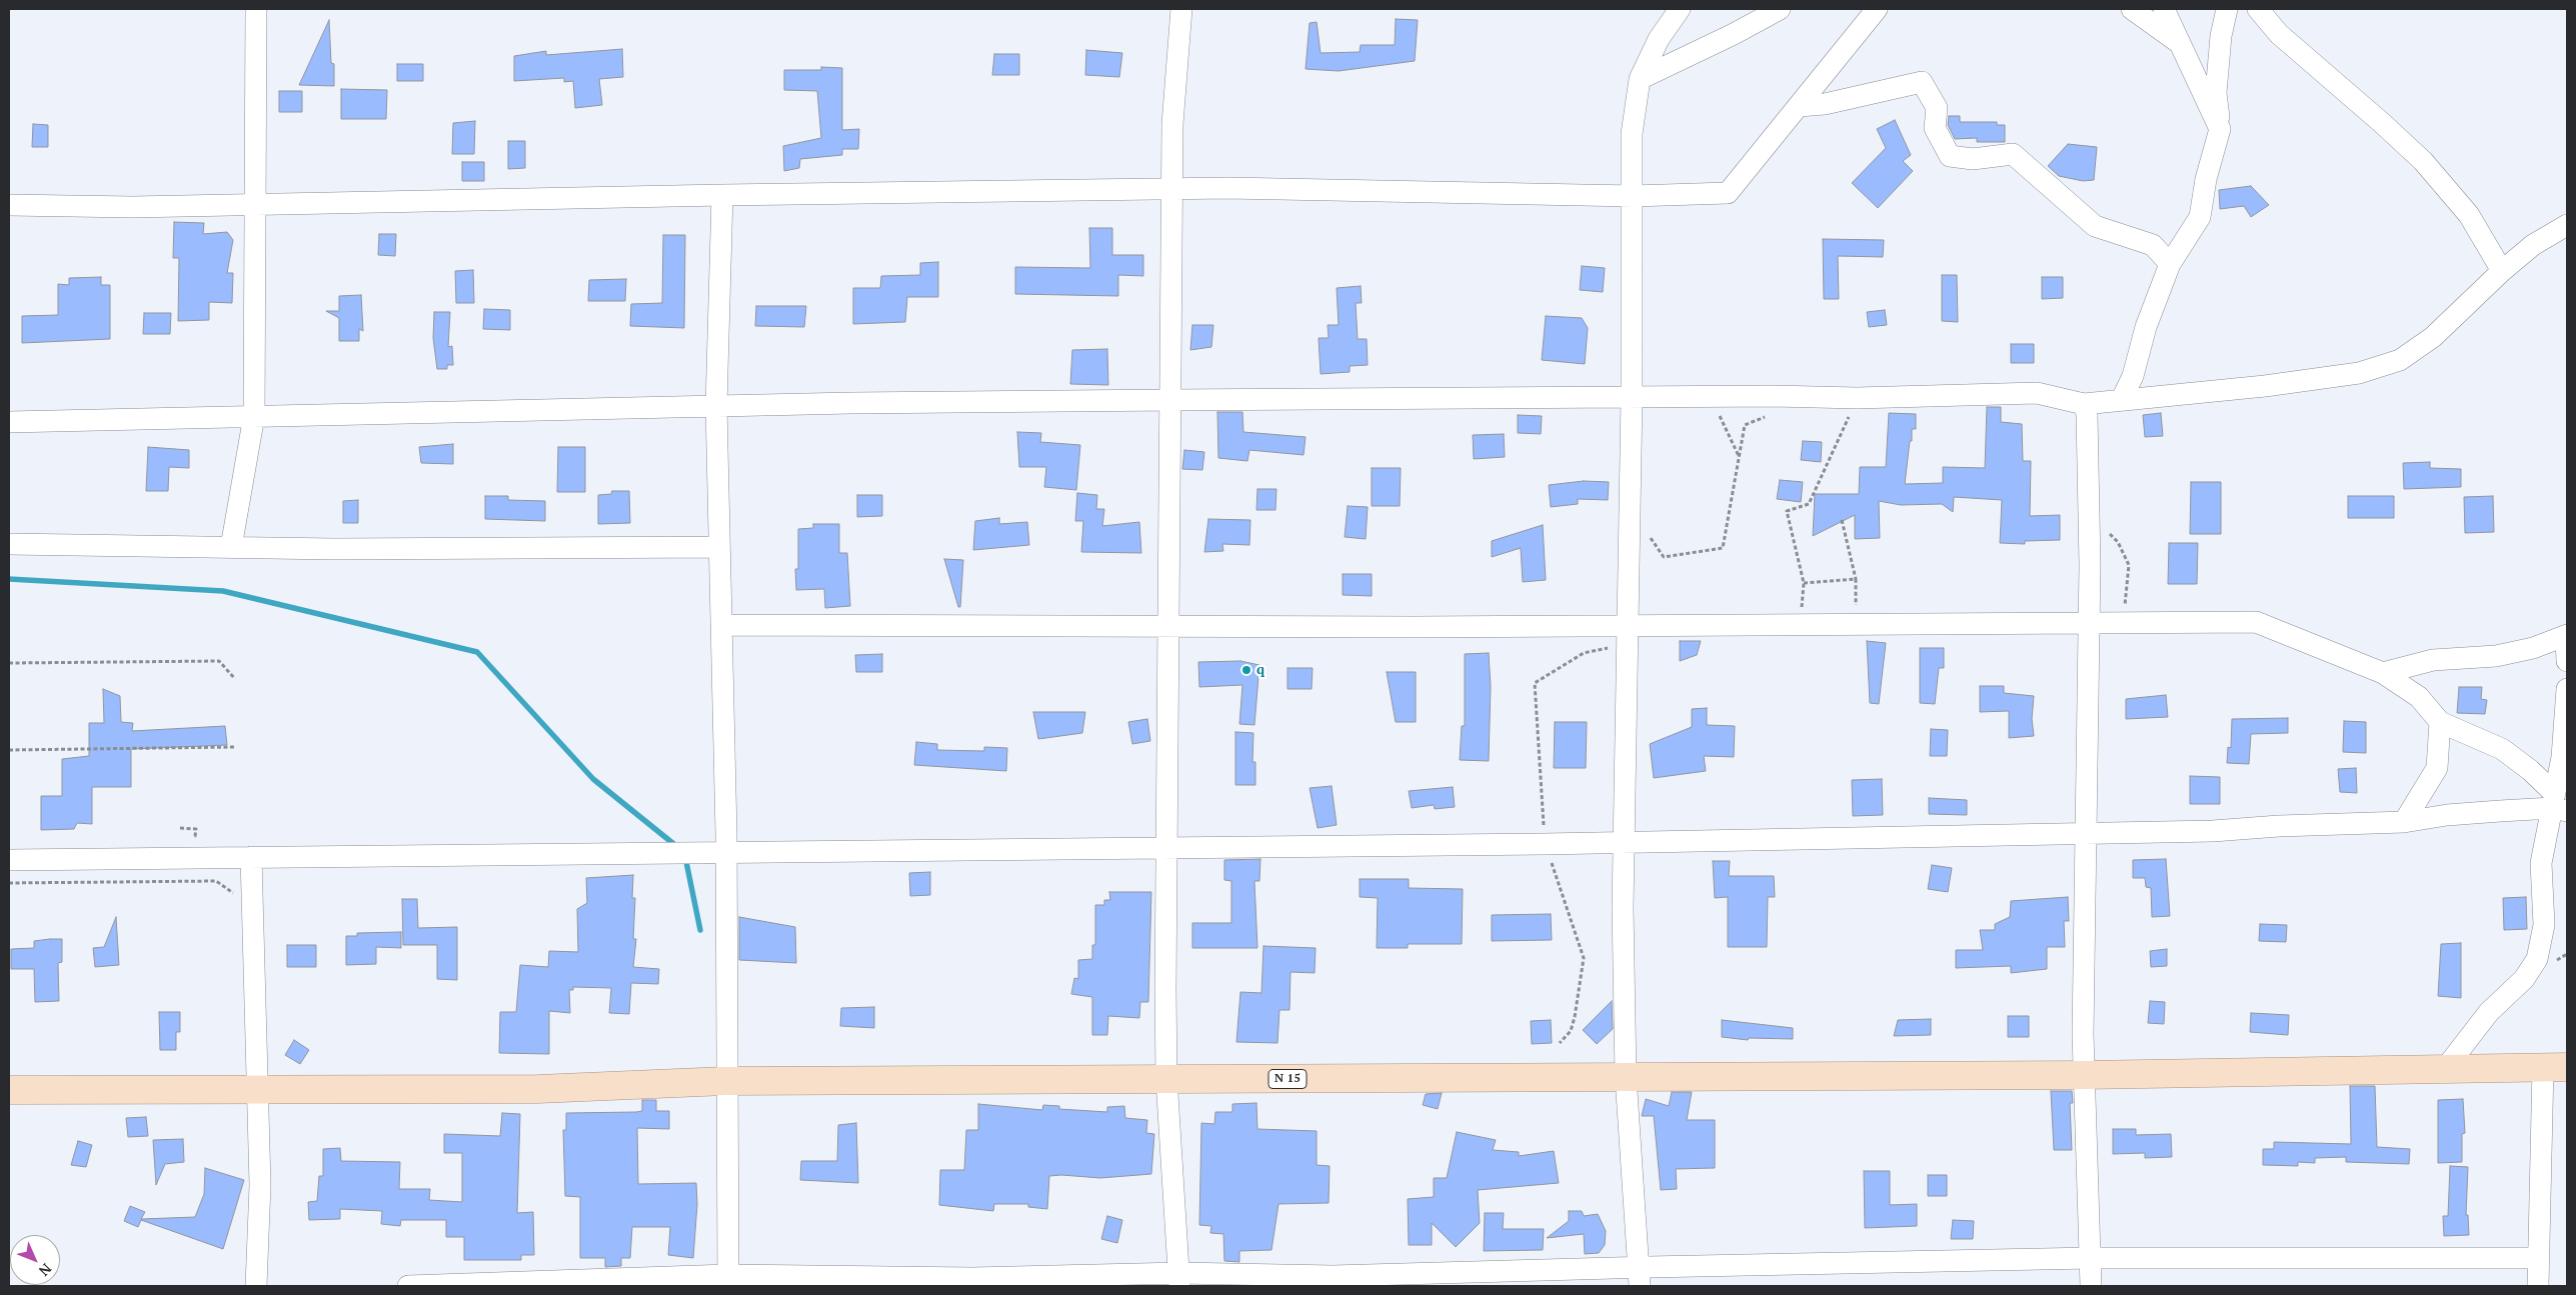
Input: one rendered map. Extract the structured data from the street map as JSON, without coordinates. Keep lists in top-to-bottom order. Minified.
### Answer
{"streets":{"main road":["N 15"]},"places":["q"],"north":"bottom right"}
